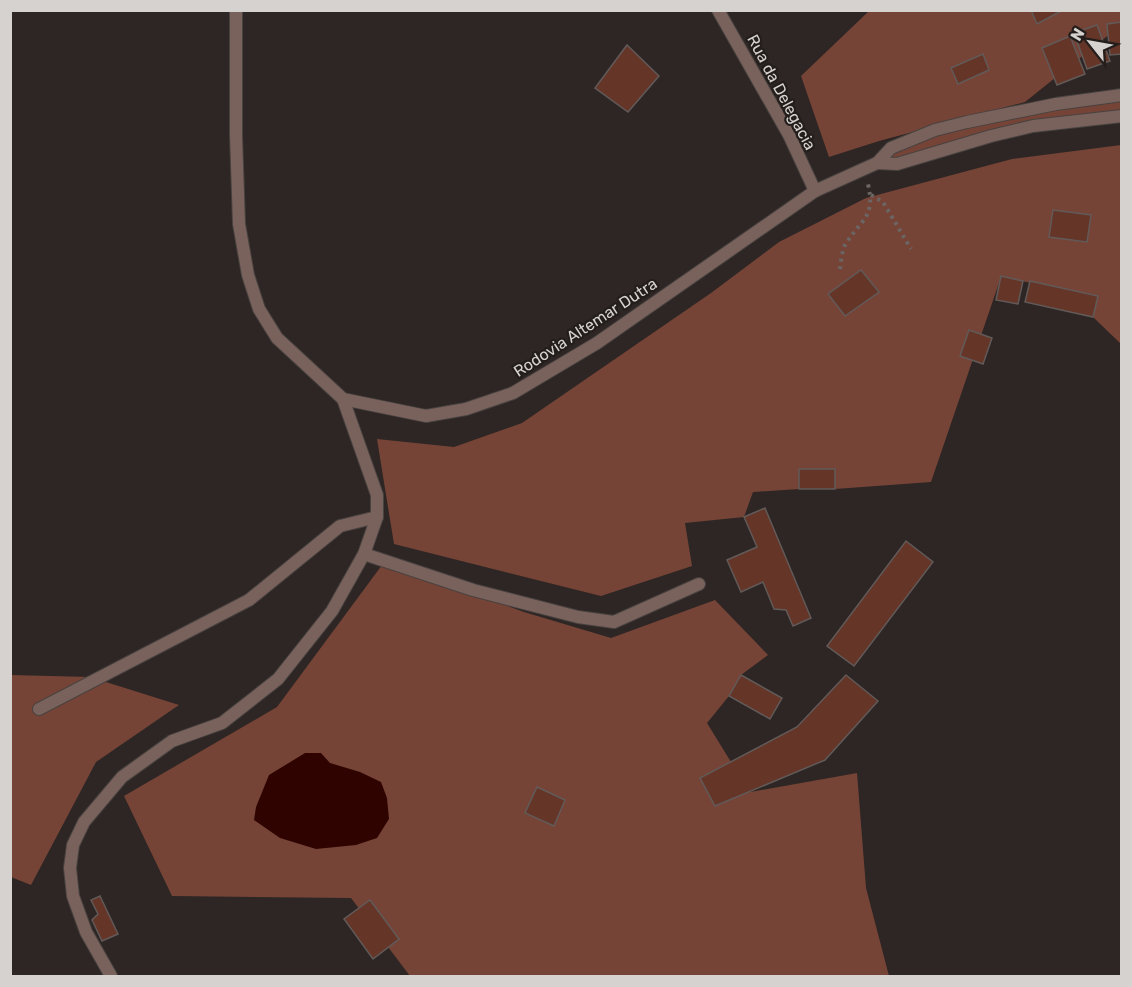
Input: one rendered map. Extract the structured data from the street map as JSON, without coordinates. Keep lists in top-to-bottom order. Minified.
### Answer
{"streets":{"street":["Rua da Delegacia","Rodovia Altemar Dutra"]},"crossings":[["Rua da Delegacia","Rodovia Altemar Dutra"]],"north":"top left"}
